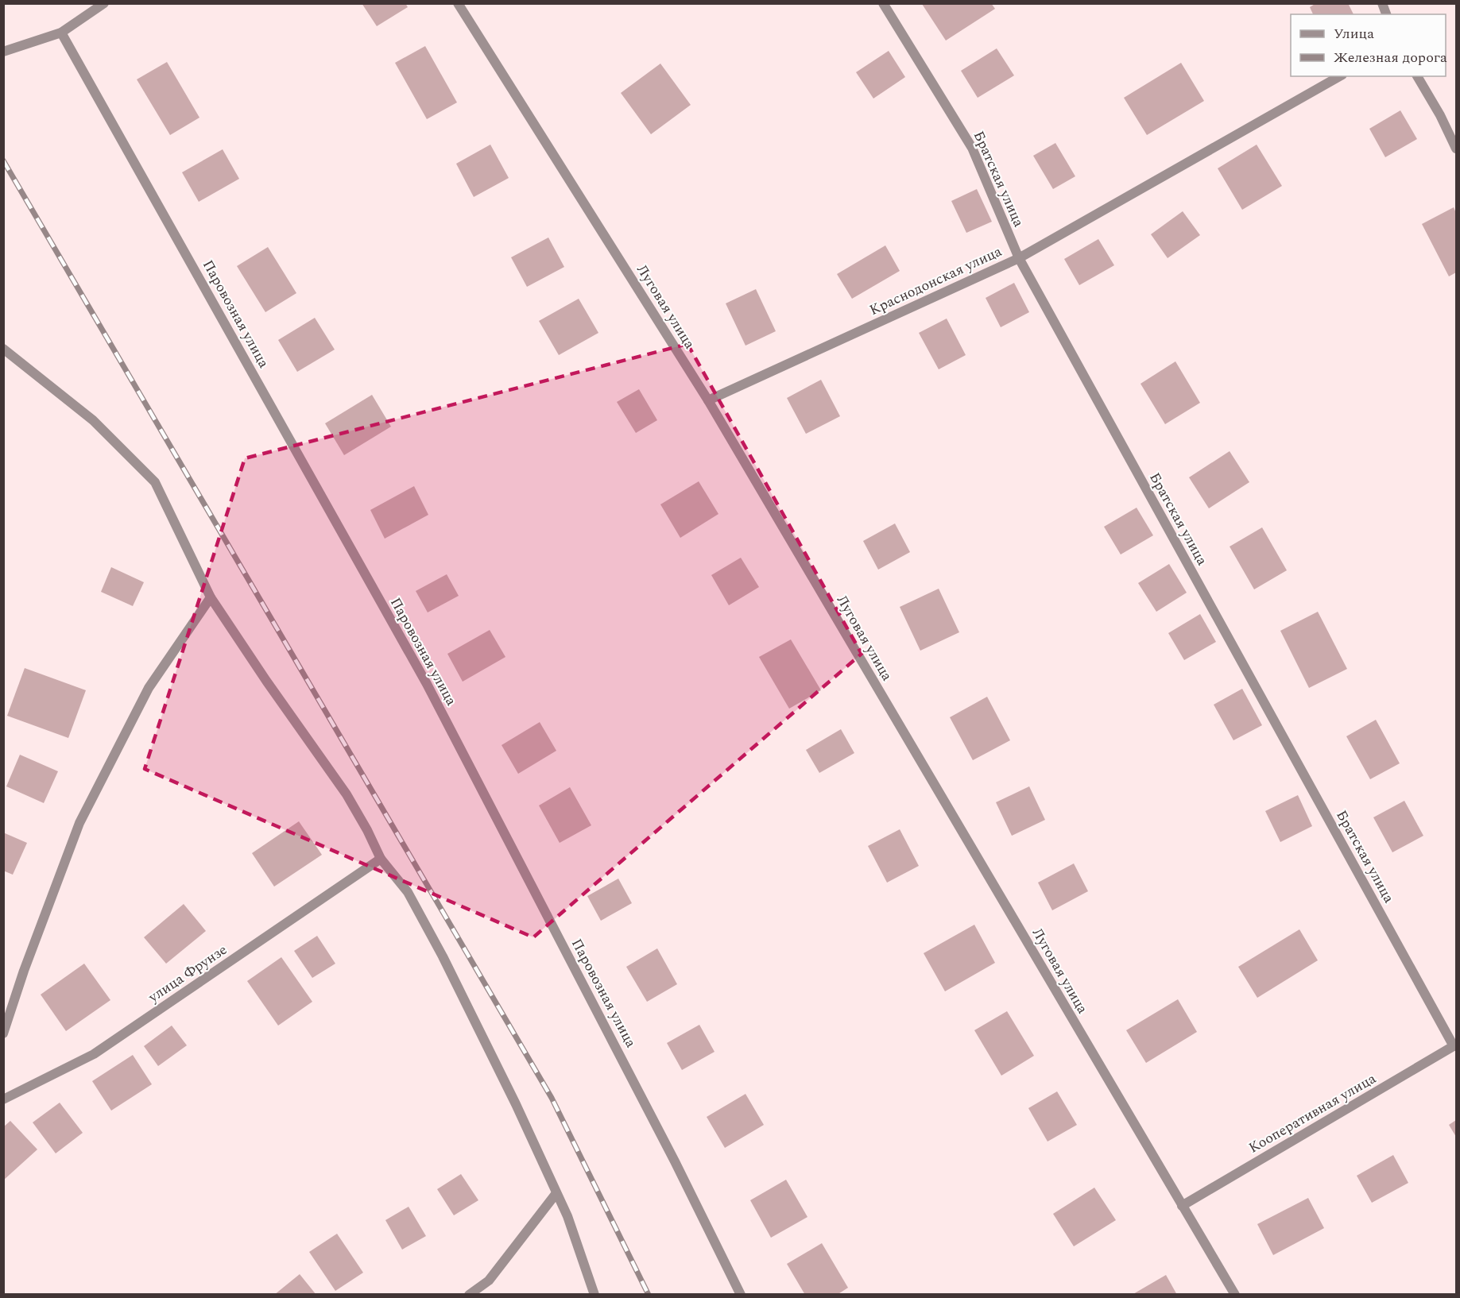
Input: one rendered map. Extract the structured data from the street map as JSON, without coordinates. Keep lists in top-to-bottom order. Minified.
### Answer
{"streets":{"street":["Братская улица","Краснодонская улица","Луговая улица","Паровозная улица","улица Фрунзе","Кооперативная улица"]},"crossings":[["Братская улица","Краснодонская улица"],["Братская улица","Кооперативная улица"],["Краснодонская улица","Луговая улица"],["Луговая улица","Кооперативная улица"]],"legend":["Улица","Железная дорога"]}
